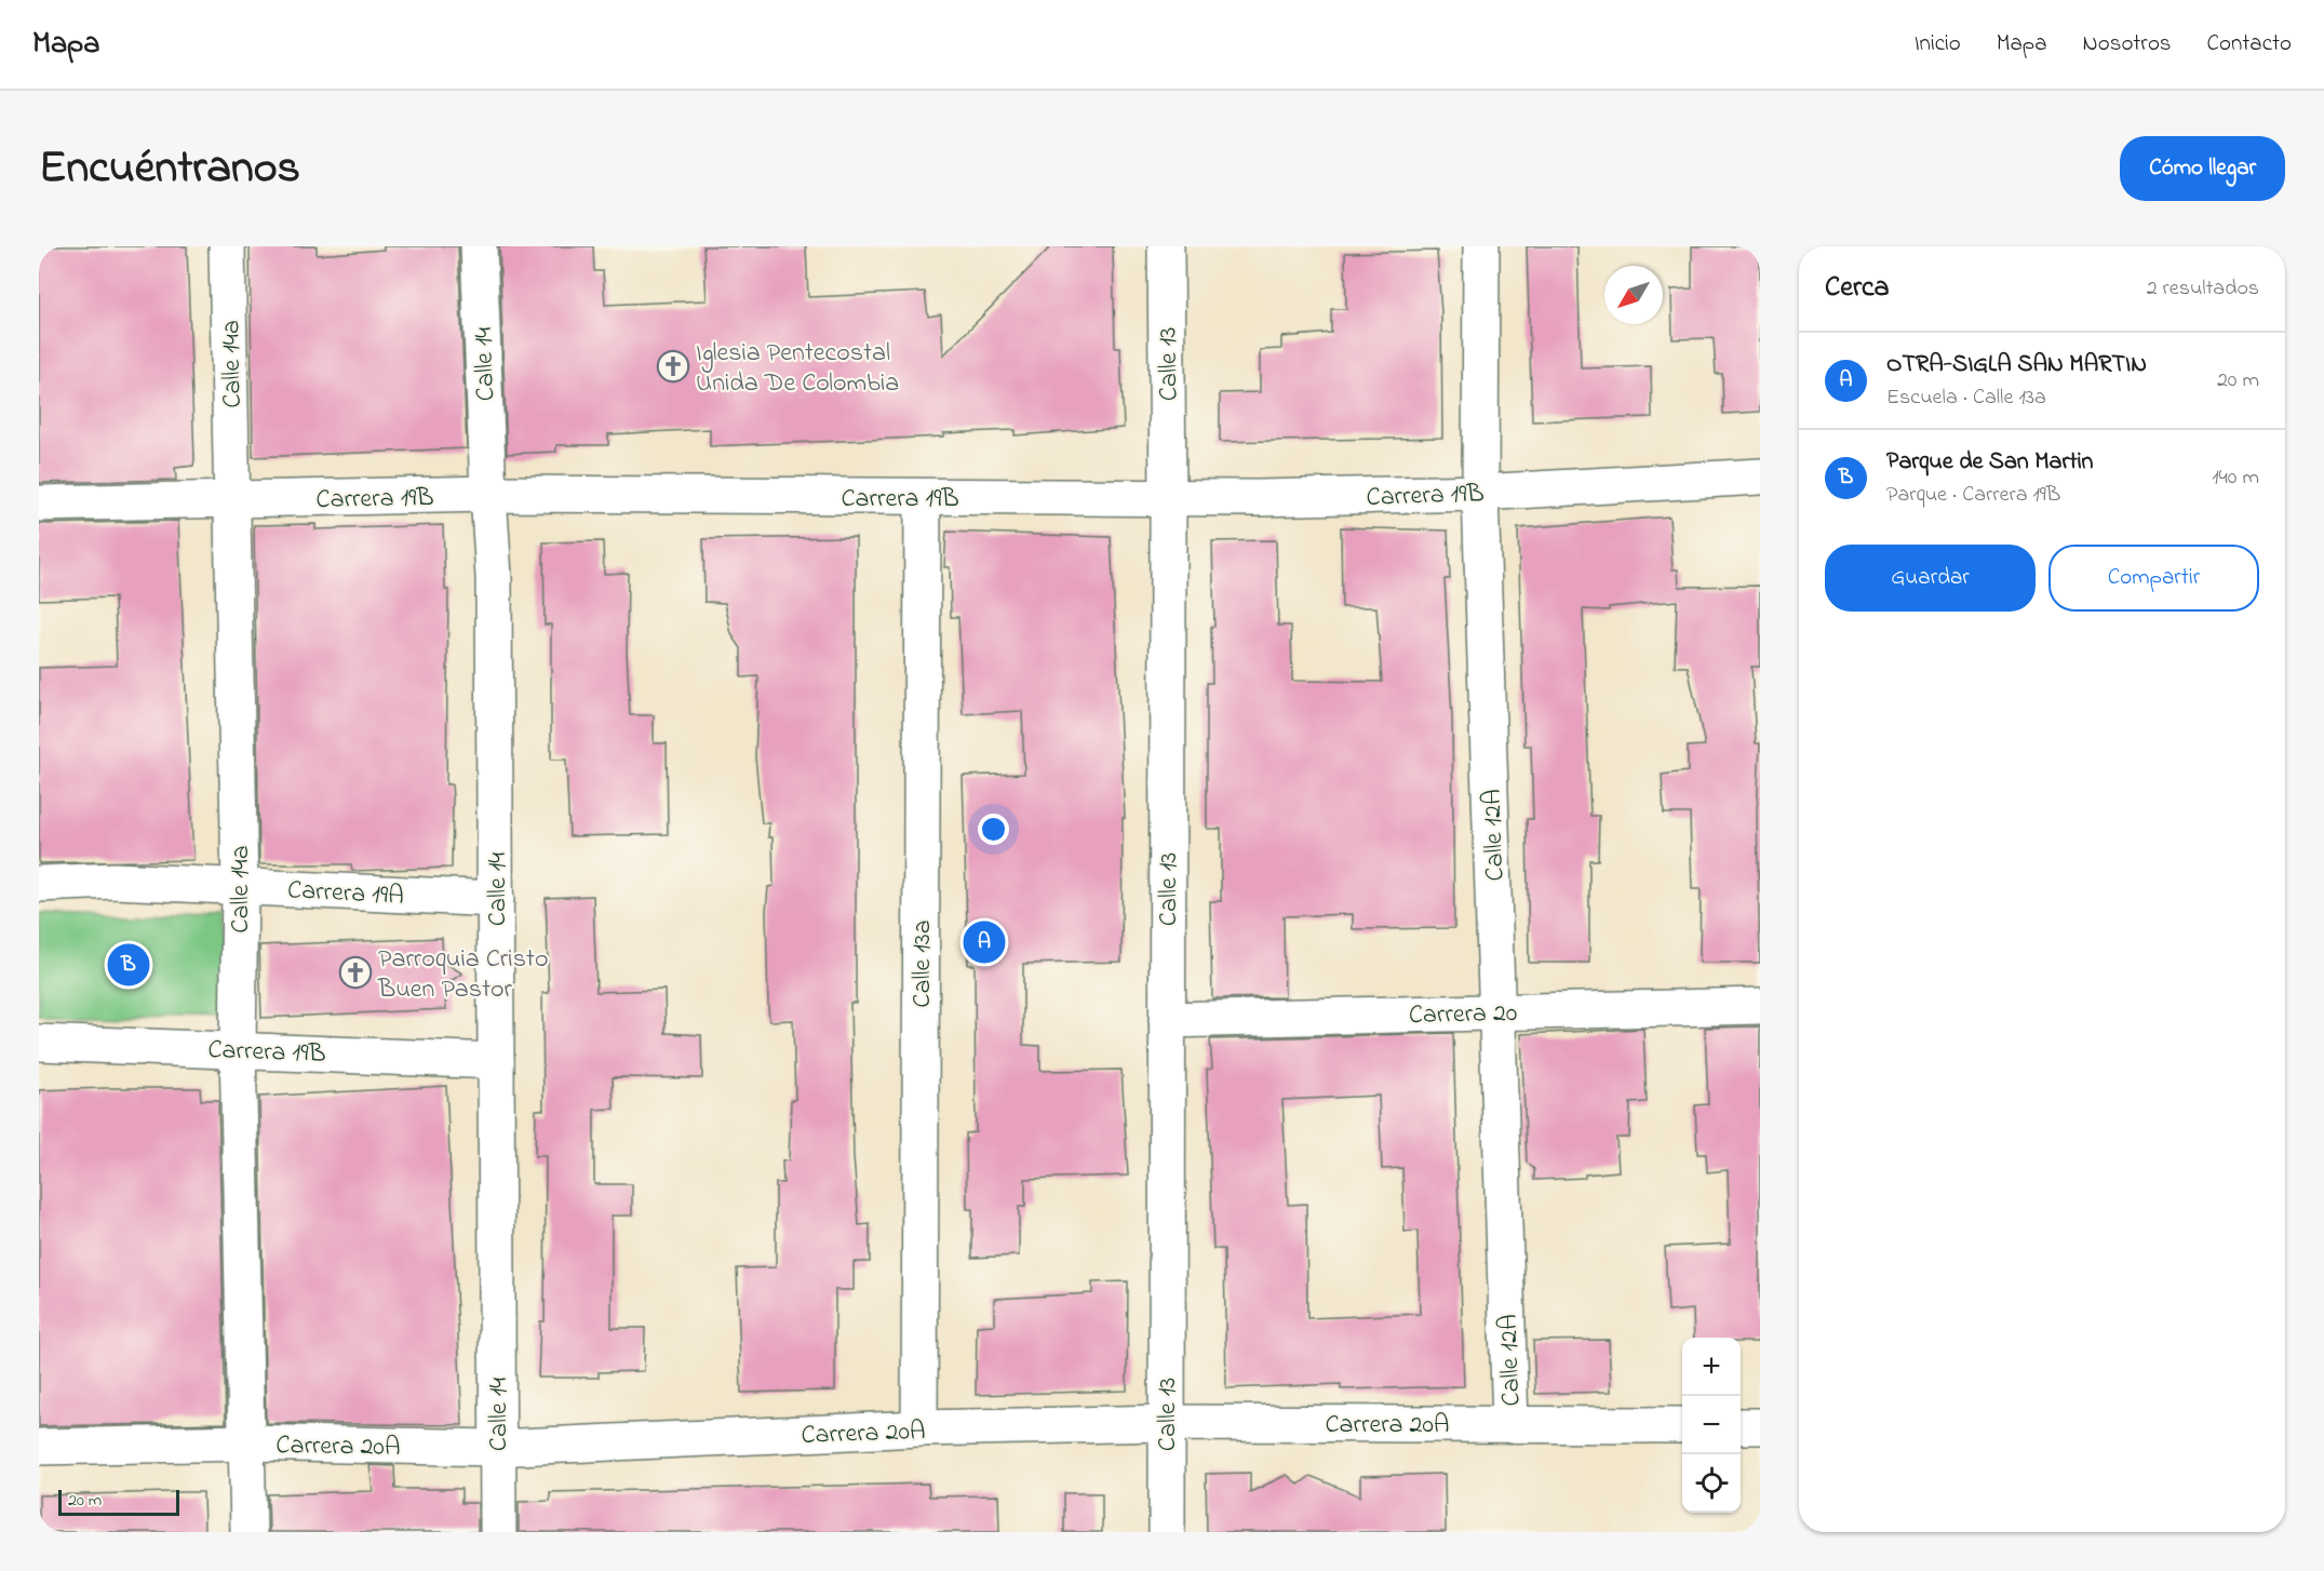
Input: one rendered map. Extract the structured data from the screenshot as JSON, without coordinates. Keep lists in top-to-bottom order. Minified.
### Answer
{"streets":{"street":["Calle 14a","Calle 14","Calle 13","Carrera 19B","Calle 12A","Carrera 19A","Calle 13a","Carrera 20","Carrera 20A"]},"crossings":[["Calle 14a","Carrera 19B"],["Calle 14a","Carrera 19A"],["Calle 14a","Carrera 20A"],["Calle 14","Carrera 19B"],["Calle 14","Carrera 19A"],["Calle 14","Carrera 20A"],["Calle 13","Carrera 19B"],["Calle 13","Carrera 20"],["Calle 13","Carrera 20A"],["Carrera 19B","Calle 12A"],["Carrera 19B","Calle 13a"],["Calle 12A","Carrera 20"],["Calle 12A","Carrera 20A"],["Calle 13a","Carrera 20A"]],"places":{"church":["Iglesia Pentecostal Unida De Colombia","Parroquia Cristo Buen Pastor"]},"scale_bar":"20 m","north":"bottom left","page":{"header":"Mapa","nav":["Inicio","Mapa","Nosotros","Contacto"],"title":"Encuéntranos","buttons":["Cómo llegar",["Guardar","Compartir"]],"heading":["Cerca","2 resultados"],"list":[{"mark":"A","name":"OTRA-SIGLA SAN MARTIN","note":"Escuela · Calle 13a","value":"20 m"},{"mark":"B","name":"Parque de San Martin","note":"Parque · Carrera 19B","value":"140 m"}],"pins":["A","B"],"map_buttons":["+","−"],"scale":"20 m"}}
